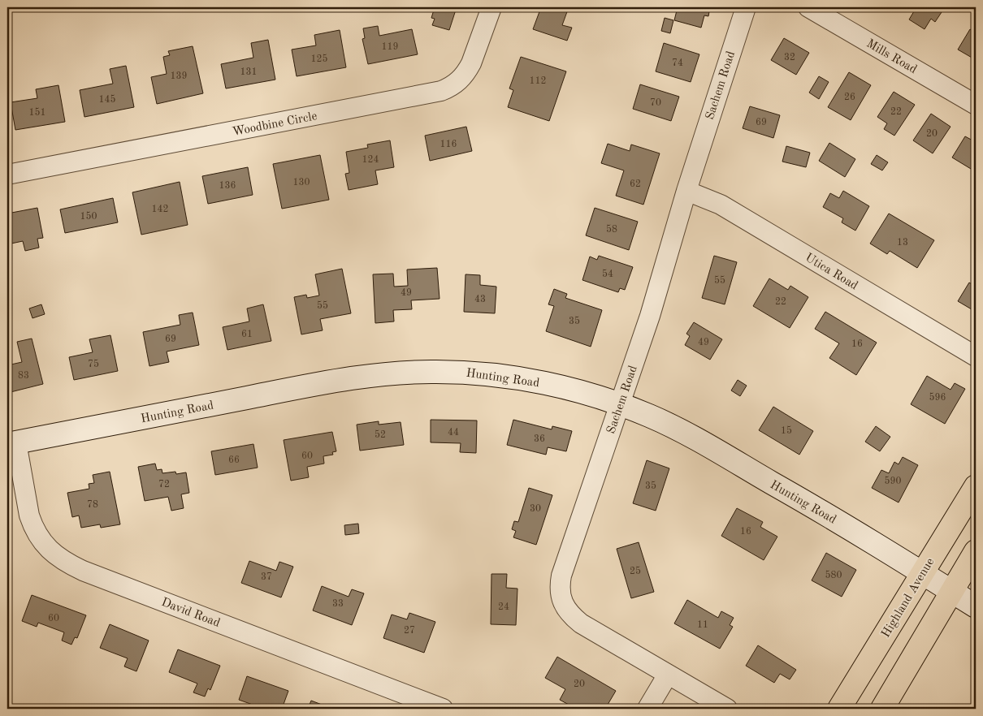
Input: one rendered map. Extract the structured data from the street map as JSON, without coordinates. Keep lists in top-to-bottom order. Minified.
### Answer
{"streets":{"main road":["Hunting Road","Highland Avenue"],"street":["Mills Road","Sachem Road","Woodbine Circle","Utica Road","David Road"]},"crossings":[["Sachem Road","Utica Road"],["Sachem Road","Hunting Road"],["Hunting Road","Highland Avenue"],["Hunting Road","David Road"]],"house_numbers":["119","32","125","74","131","139","112","26","145","70","22","151","69","20","116","124","130","62","136","142","150","58","13","54","55","49","43","22","55","35","61","69","49","16","75","83","596","15","44","52","36","60","66","590","72","35","78","30","16","25","580","37","33","24","60","11","27","20"]}
